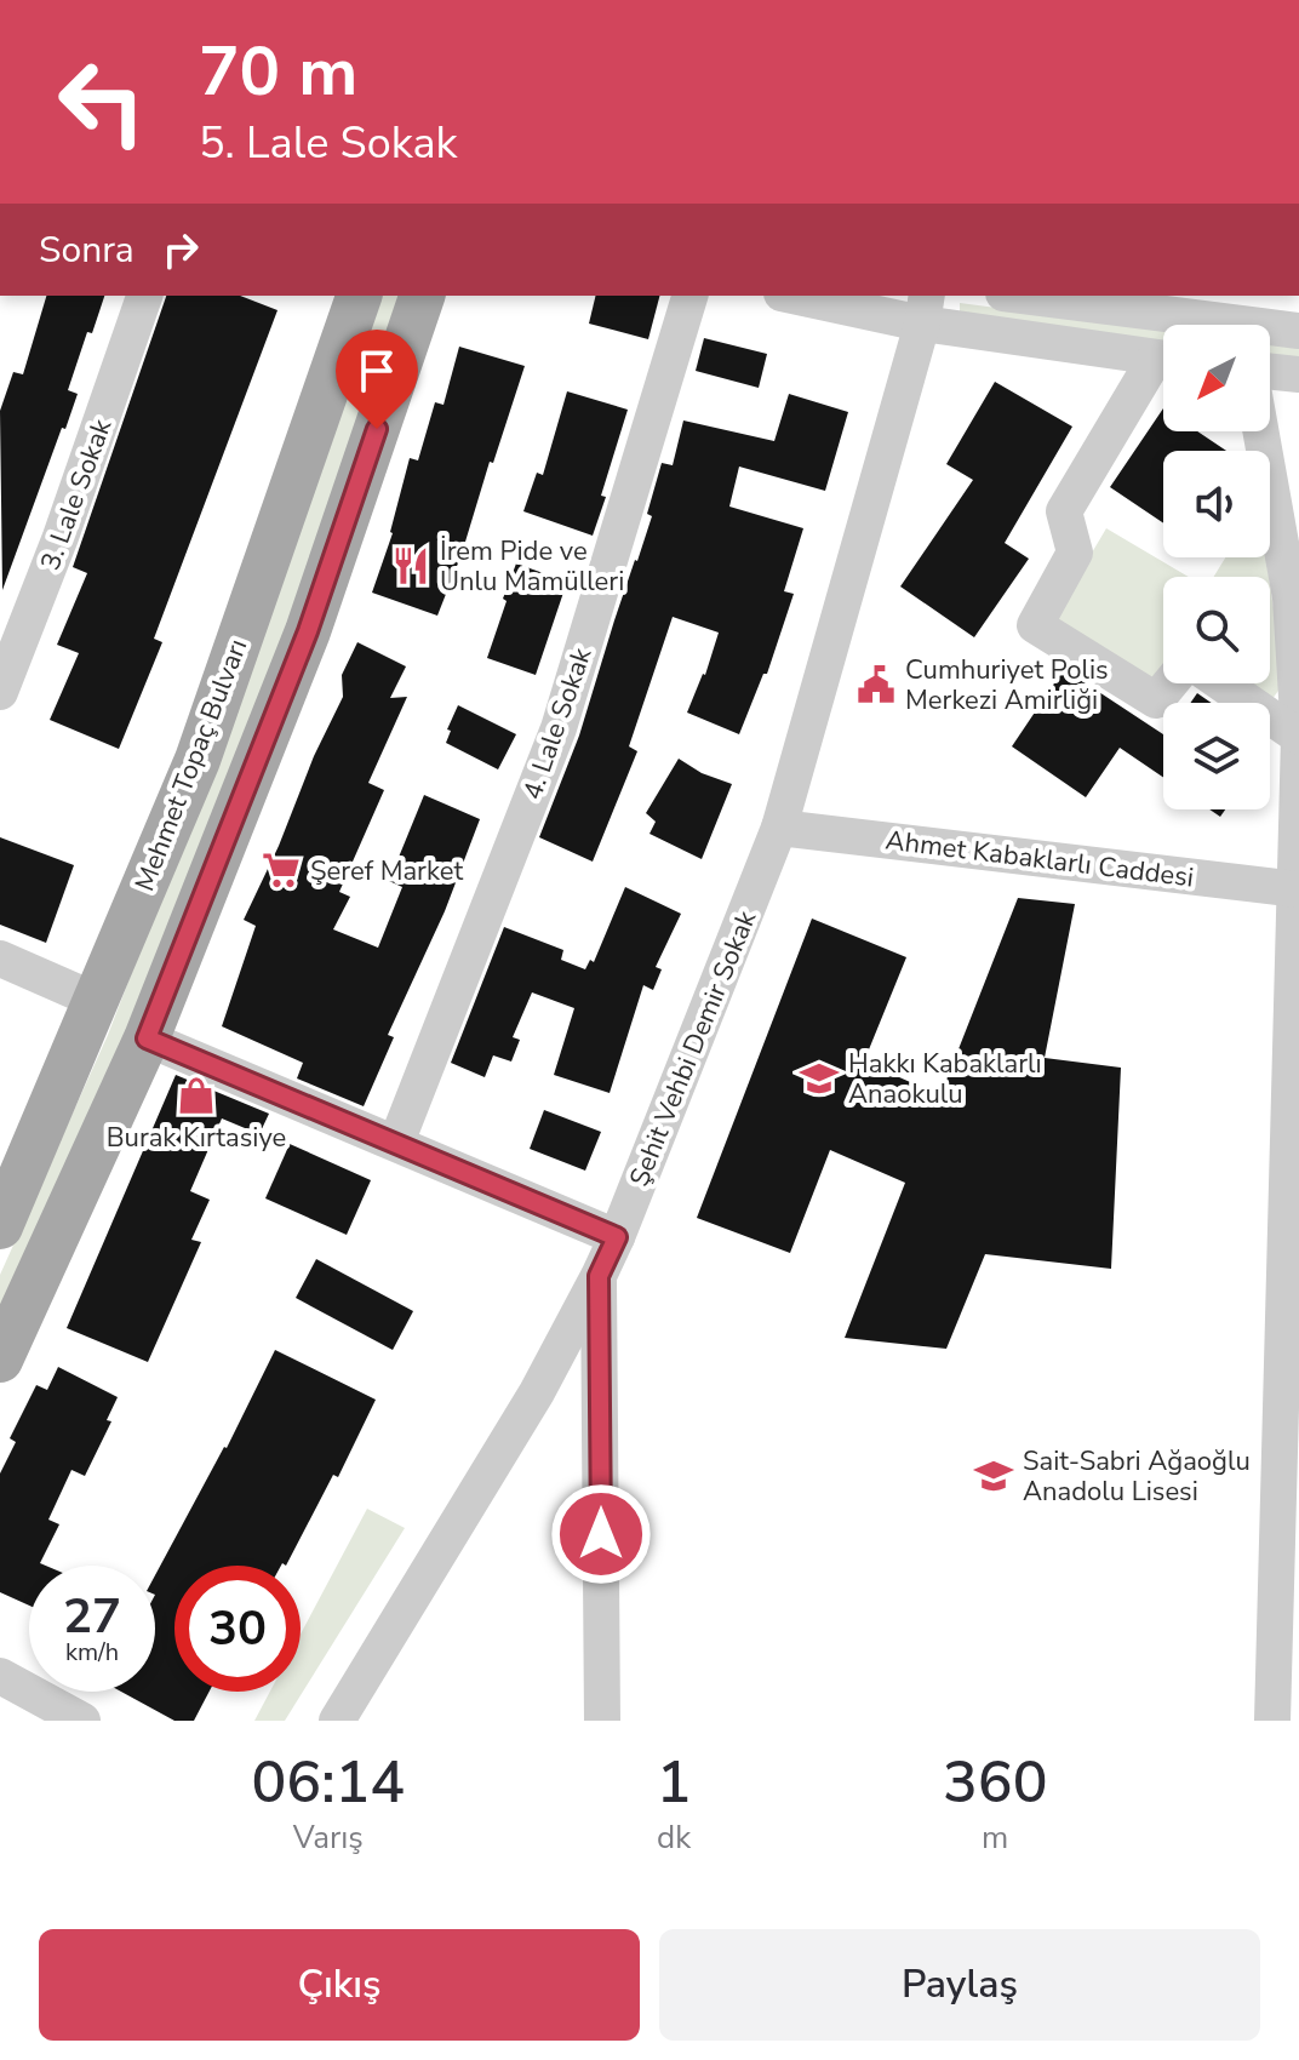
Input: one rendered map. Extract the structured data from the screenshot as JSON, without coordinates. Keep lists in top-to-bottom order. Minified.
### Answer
{"streets":{"main road":["Mehmet Topaç Bulvarı"],"street":["3. Lale Sokak","4. Lale Sokak","Ahmet Kabaklarlı Caddesi","Şehit Vehbi Demir Sokak"]},"crossings":[["Ahmet Kabaklarlı Caddesi","Şehit Vehbi Demir Sokak"]],"places":{"restaurant":["İrem Pide ve Unlu Mamülleri"],"public building":["Cumhuriyet Polis Merkezi Amirliği"],"supermarket":["Şeref Market"],"school or university":["Hakkı Kabaklarlı Anaokulu","Sait-Sabri Ağaoğlu Anadolu Lisesi"],"shop":["Burak Kırtasiye"]},"north":"bottom left","page":{"turn":["70 m","5. Lale Sokak"],"then":"Sonra","speed":"27 km/h","limit":"30","eta":["06:14","Varış","1","dk","360","m"],"buttons":["Çıkış","Paylaş"]}}
